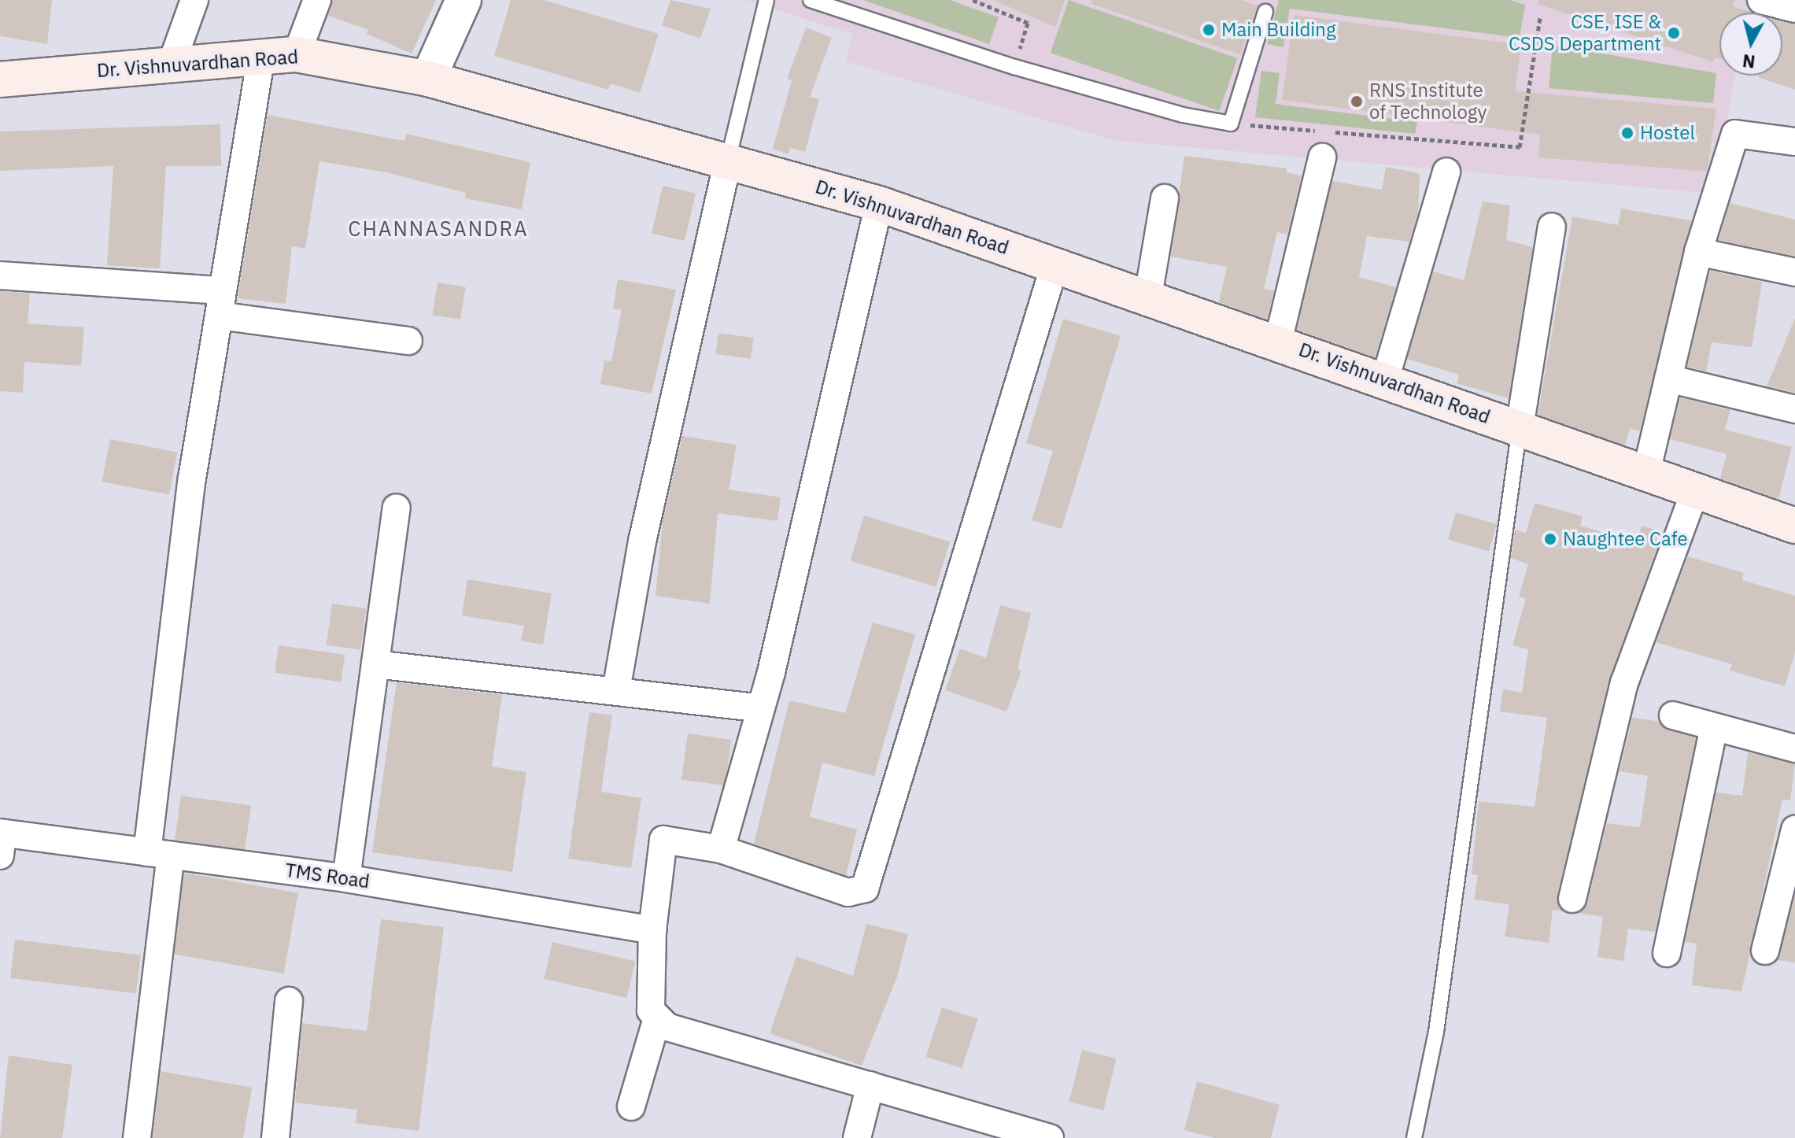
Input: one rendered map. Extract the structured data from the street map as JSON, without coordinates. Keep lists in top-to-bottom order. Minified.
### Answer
{"streets":{"main road":["Dr. Vishnuvardhan Road"],"street":["TMS Road"]},"districts":["CHANNASANDRA"],"places":["Main Building","CSE, ISE & CSDS Department","RNS Institute of Technology","Hostel","Naughtee Cafe"],"north":"bottom"}
